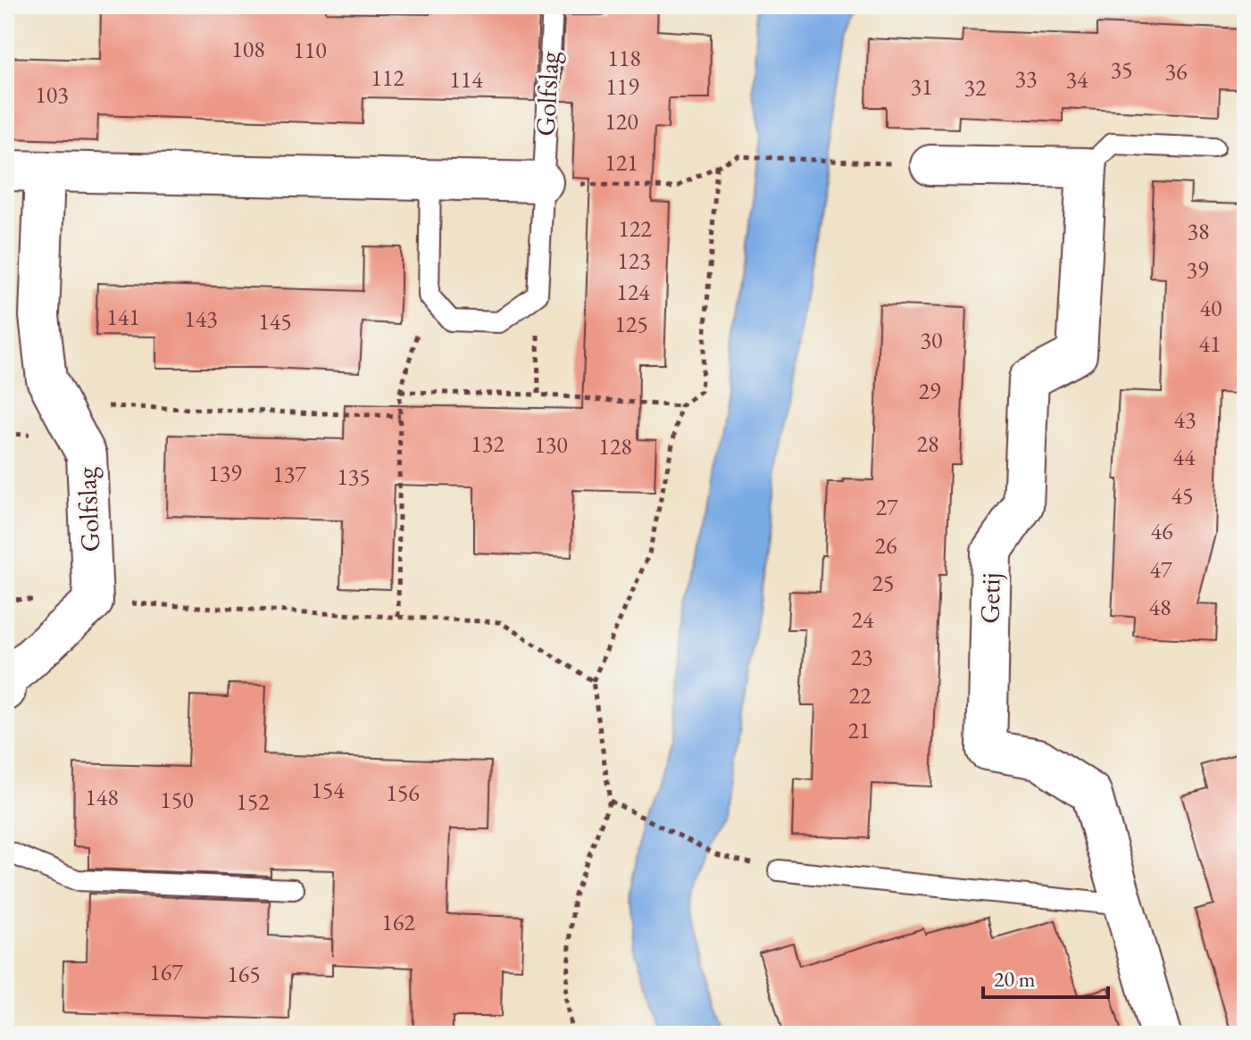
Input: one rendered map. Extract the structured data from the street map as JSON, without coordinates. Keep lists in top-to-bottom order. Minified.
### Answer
{"streets":{"street":["Golfslag","Getij"]},"house_numbers":["108","110","118","35","36","112","33","114","34","119","31","32","103","120","121","122","38","123","39","124","40","141","143","145","125","30","41","29","43","132","28","130","128","44","139","137","135","45","27","46","26","47","25","48","24","23","22","21","154","156","148","150","152","162","167","165"],"scale_bar":"20 m"}
